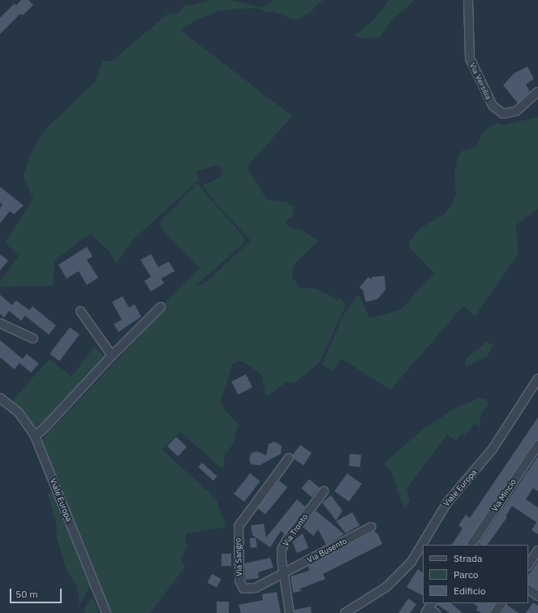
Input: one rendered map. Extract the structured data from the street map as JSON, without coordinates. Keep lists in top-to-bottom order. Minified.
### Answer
{"streets":{"street":["Via Versilia","Viale Europa","Via Mincio","Via Tronto","Via Busento","Via Sangro"]},"crossings":[["Via Tronto","Via Busento"],["Via Tronto","Via Sangro"],["Via Busento","Via Sangro"]],"legend":["Strada","Parco","Edificio"],"scale_bar":"50 m"}
